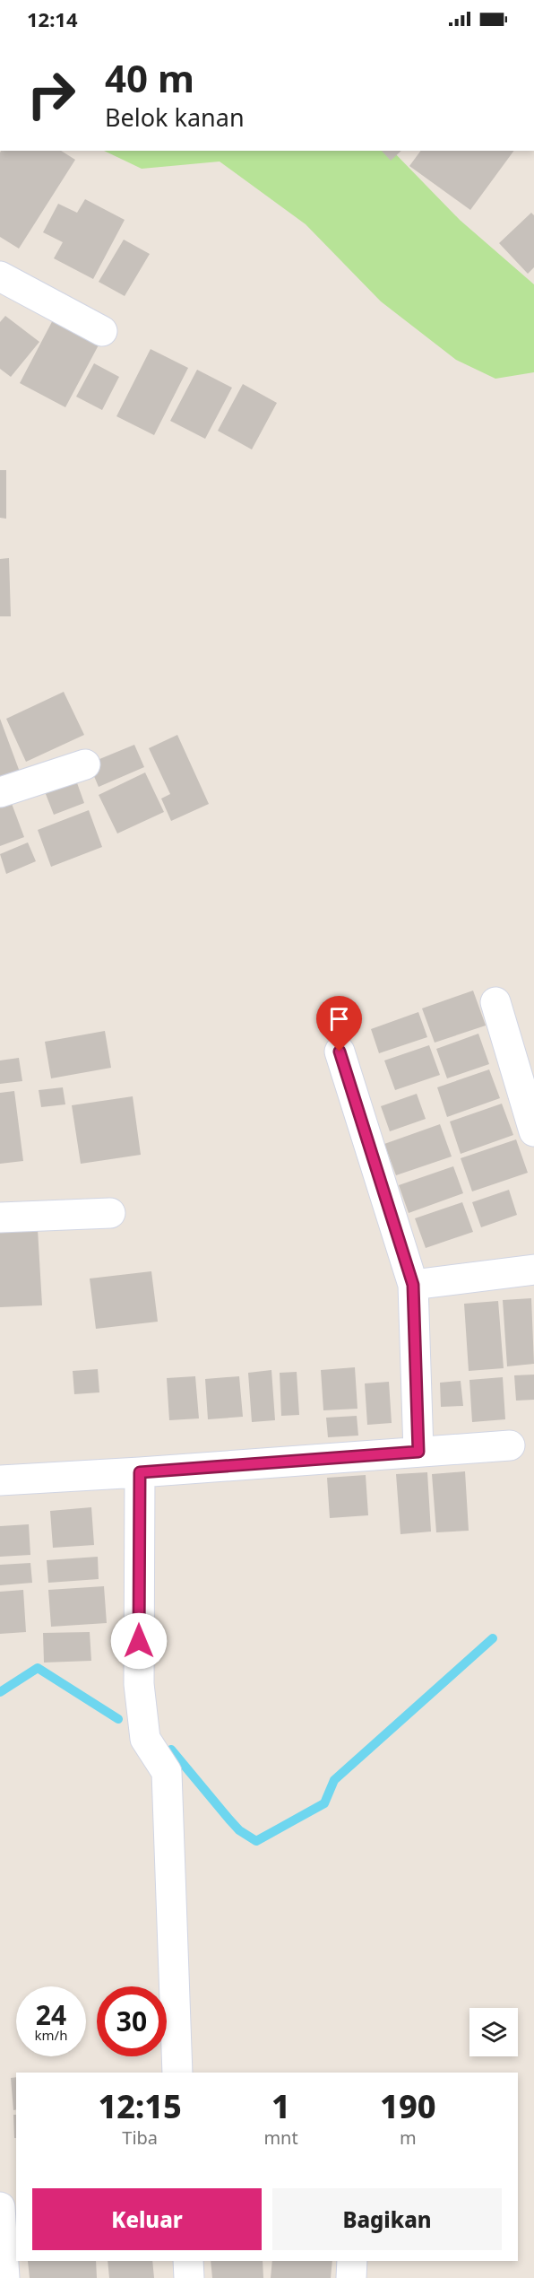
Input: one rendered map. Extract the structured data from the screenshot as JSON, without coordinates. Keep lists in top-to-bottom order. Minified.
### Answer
{"page":{"status":"12:14","turn":["40 m","Belok kanan"],"speed":"24 km/h","limit":"30","eta":["12:15","Tiba","1","mnt","190","m"],"buttons":["Keluar","Bagikan"]}}
